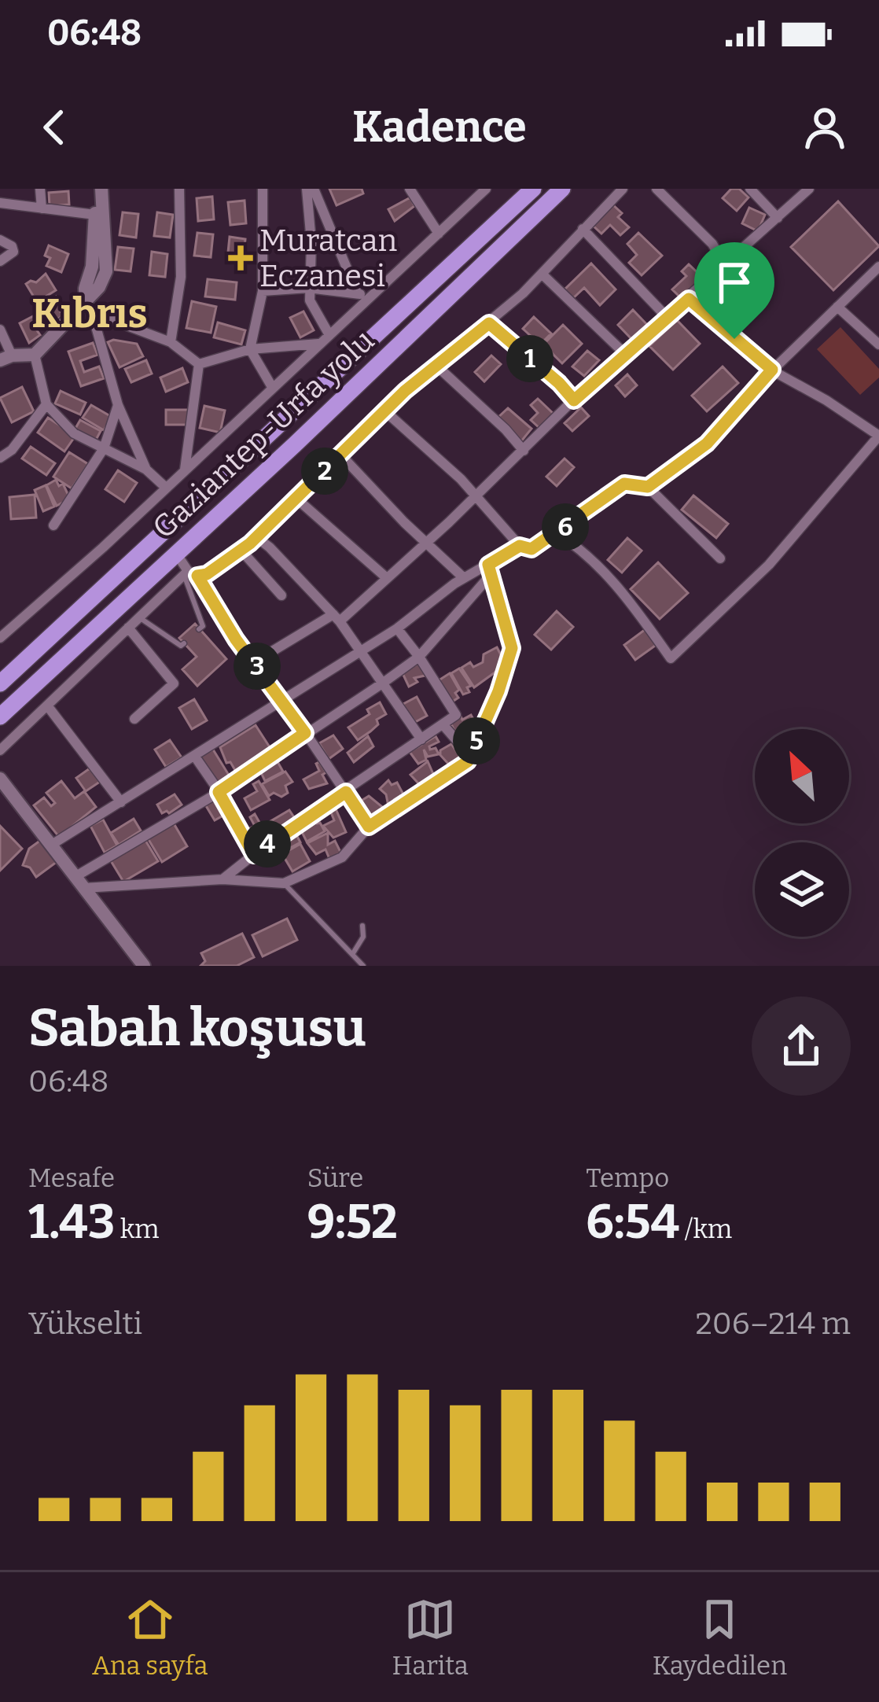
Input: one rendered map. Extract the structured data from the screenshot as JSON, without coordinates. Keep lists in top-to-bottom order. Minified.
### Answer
{"streets":{"highway":["Gaziantep-Urfa yolu"]},"districts":["Kıbrıs"],"places":{"health":["Muratcan Eczanesi"]},"north":"top left","page":{"status":"06:48","header":"Kadence","pins":["1","2","6","3","5","4"],"heading":["Sabah koşusu","06:48"],"stats":[["Mesafe","1.43 km"],["Süre","9:52"],["Tempo","6:54 /km"]],"chart":["Yükselti","206–214 m"],"tabs":["Ana sayfa","Harita","Kaydedilen"]}}
